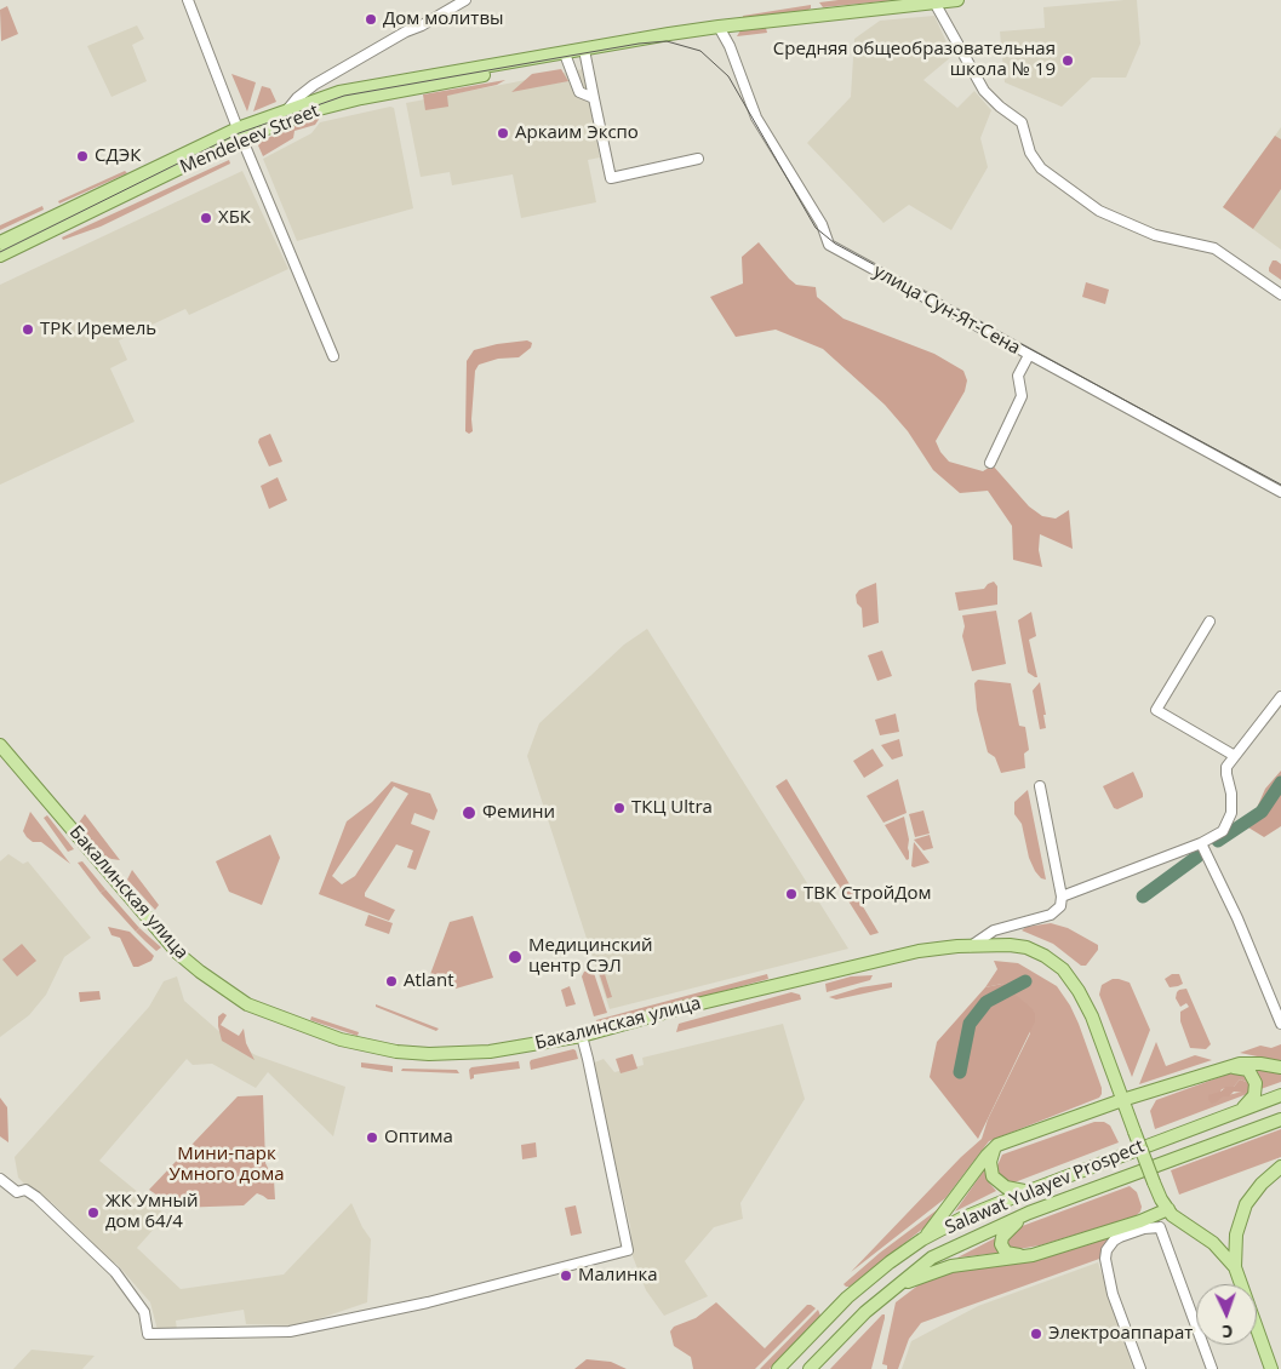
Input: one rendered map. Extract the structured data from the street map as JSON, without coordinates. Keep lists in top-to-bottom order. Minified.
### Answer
{"streets":{"main road":["Mendeleev Street","Бакалинская улица","Salawat Yulayev Prospect"],"street":["улица Сун-Ят-Сена"]},"crossings":[["Mendeleev Street","улица Сун-Ят-Сена"]],"parks":["Мини-парк Умного дома"],"places":["Дом молитвы","Средняя общеобразовательная школа № 19","Аркаим Экспо","СДЭК","ХБК","ТРК Иремель","ТКЦ Ultra","Фемини","ТВК СтройДом","Медицинский центр СЭЛ","Atlant","Оптима","ЖК Умный дом 64/4","Малинка","Электроаппарат"],"north":"bottom"}
